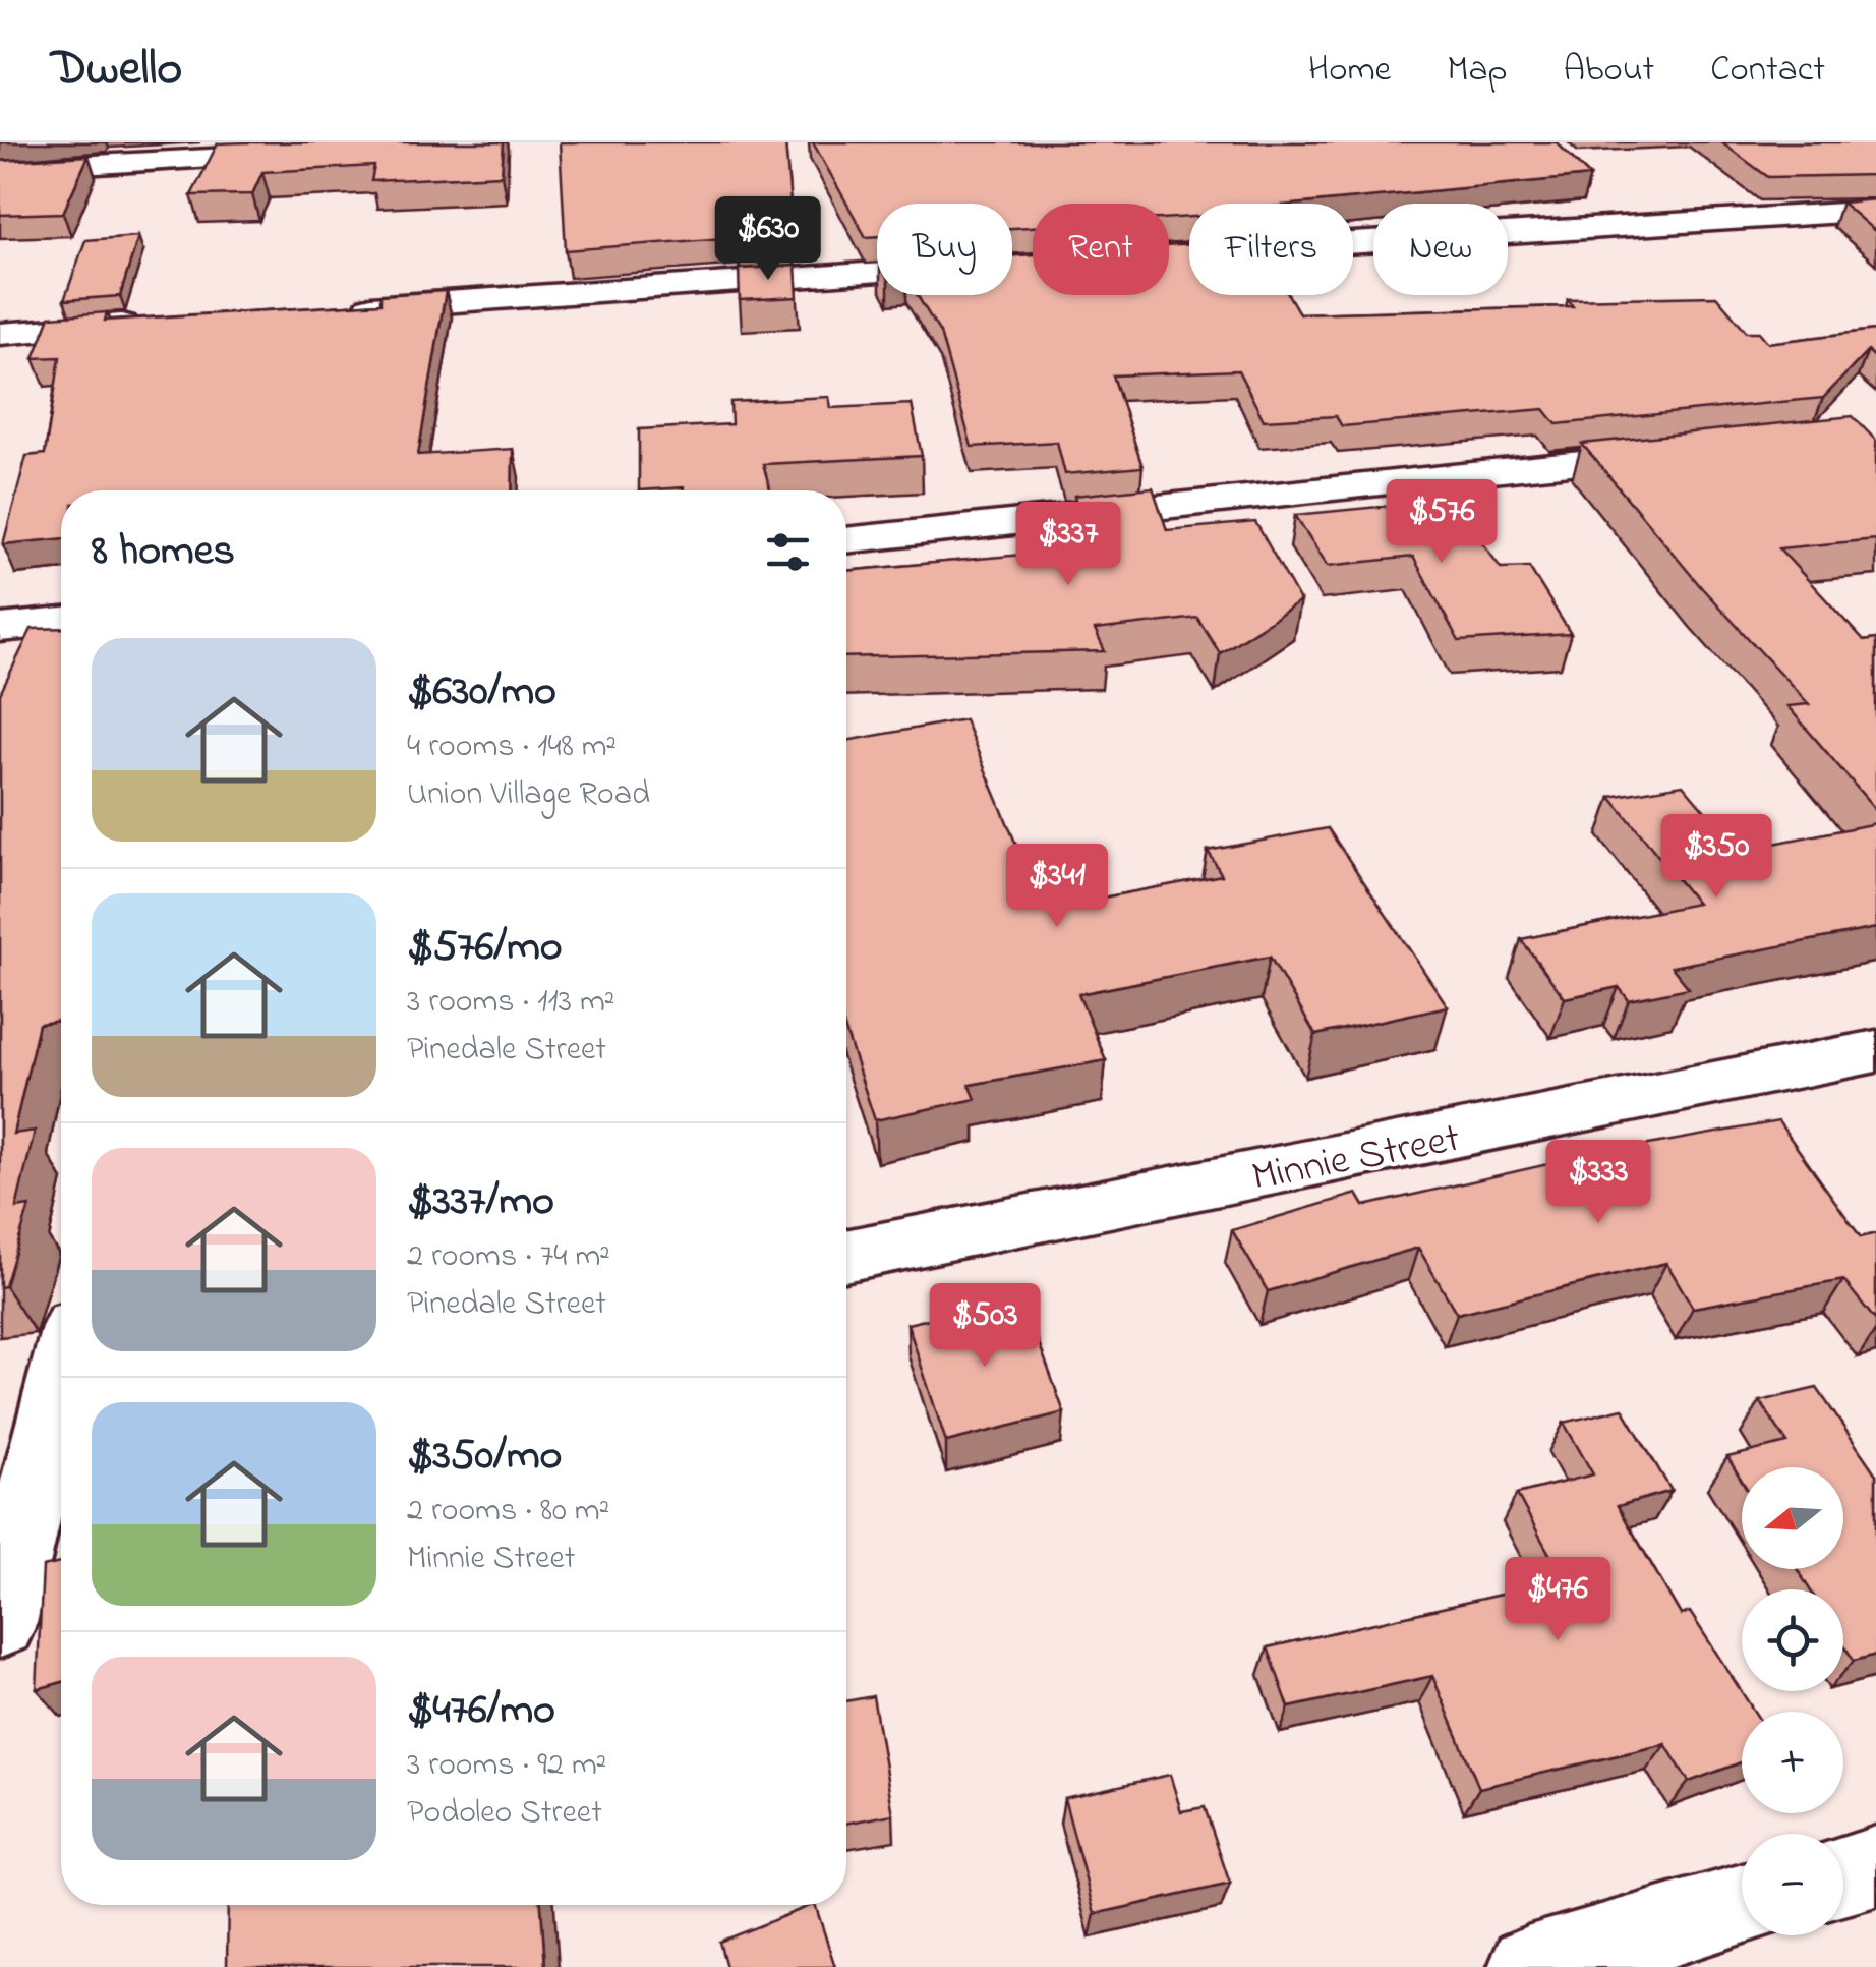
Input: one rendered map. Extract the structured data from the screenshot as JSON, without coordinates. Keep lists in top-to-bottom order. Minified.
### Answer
{"streets":{"street":["Minnie Street"]},"north":"left","page":{"header":"Dwello","nav":["Home","Map","About","Contact"],"price":["$630","$576","$337","$350","$341","$333","$503","$476"],"chip":["Buy","Rent","Filters","New"],"heading":"8 homes","list":[{"name":"$630/mo","note":"4 rooms · 148 m² · Union Village Road"},{"name":"$576/mo","note":"3 rooms · 113 m² · Pinedale Street"},{"name":"$337/mo","note":"2 rooms · 74 m² · Pinedale Street"},{"name":"$350/mo","note":"2 rooms · 80 m² · Minnie Street"},{"name":"$476/mo","note":"3 rooms · 92 m² · Podoleo Street"}],"map_buttons":["+","−"]}}
